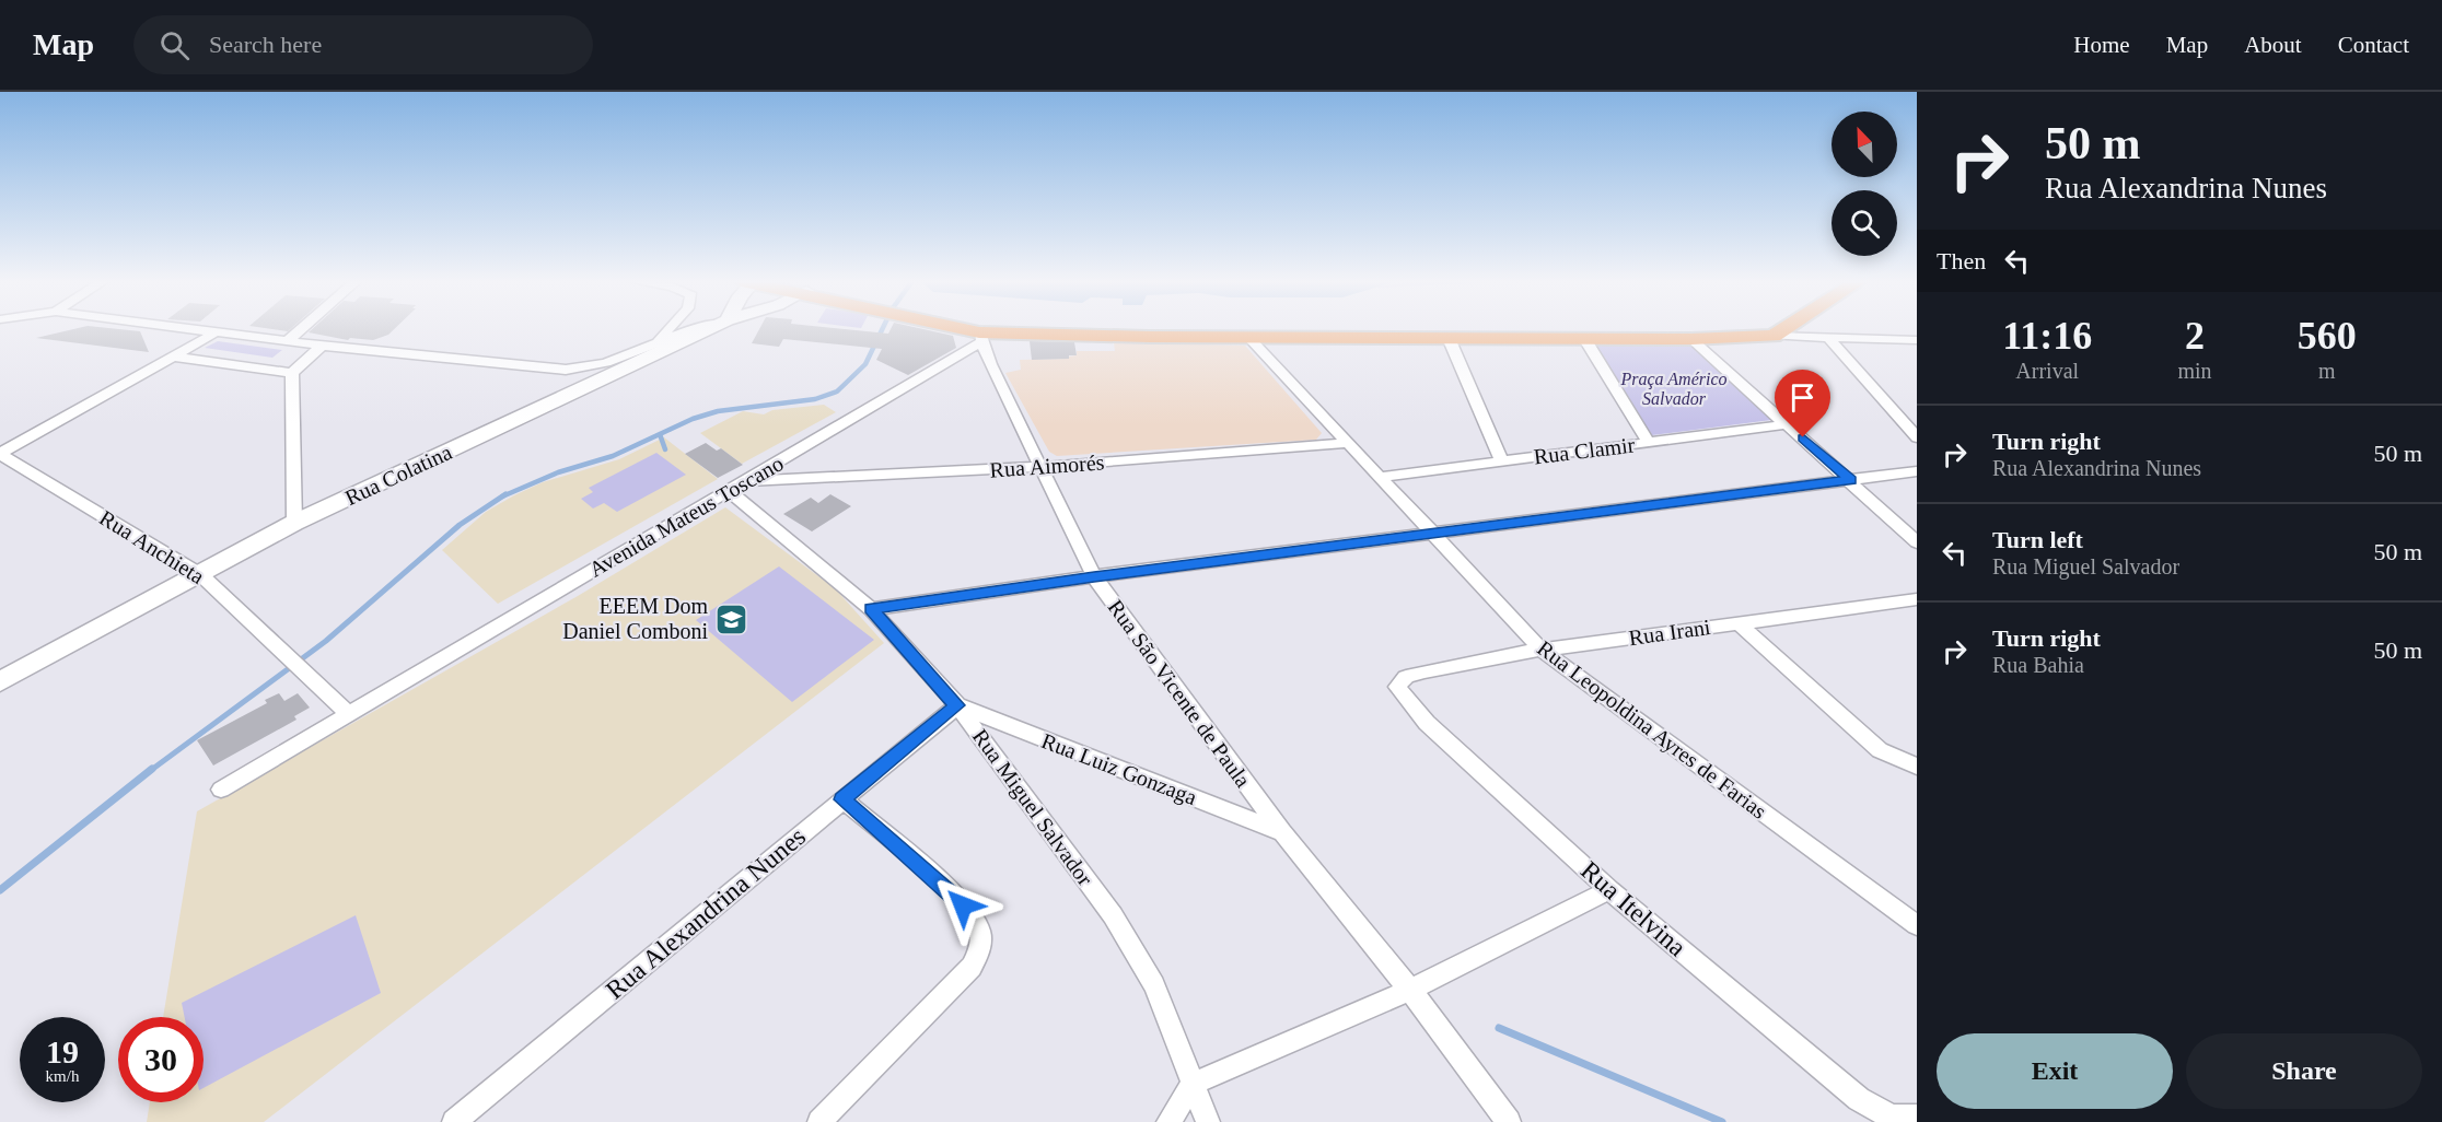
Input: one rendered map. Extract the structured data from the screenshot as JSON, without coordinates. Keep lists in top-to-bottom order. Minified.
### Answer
{"streets":{"main road":["Rua Colatina"],"street":["Rua Clamir","Rua Aimorés","Avenida Mateus Toscano","Rua Anchieta","Rua Irani","Rua São Vicente de Paula","Rua Leopoldina Ayres de Farias","Rua Luiz Gonzaga","Rua Miguel Salvador","Rua Itelvina","Rua Alexandrina Nunes"]},"crossings":[["Rua Clamir","Rua Leopoldina Ayres de Farias"],["Rua Aimorés","Avenida Mateus Toscano"],["Rua Aimorés","Rua São Vicente de Paula"],["Rua Aimorés","Rua Leopoldina Ayres de Farias"],["Rua Aimorés","Rua Miguel Salvador"],["Rua Colatina","Rua Anchieta"],["Avenida Mateus Toscano","Rua Anchieta"],["Avenida Mateus Toscano","Rua São Vicente de Paula"],["Avenida Mateus Toscano","Rua Miguel Salvador"],["Rua Irani","Rua Leopoldina Ayres de Farias"],["Rua Irani","Rua Itelvina"],["Rua São Vicente de Paula","Rua Luiz Gonzaga"],["Rua Luiz Gonzaga","Rua Miguel Salvador"],["Rua Luiz Gonzaga","Rua Alexandrina Nunes"],["Rua Miguel Salvador","Rua Alexandrina Nunes"]],"parks":["Praça Américo Salvador"],"places":{"school or university":["EEEM Dom Daniel Comboni"]},"north":"top left","page":{"header":"Map","search":"Search here","nav":["Home","Map","About","Contact"],"turn":["50 m","Rua Alexandrina Nunes"],"then":"Then","eta":["11:16","Arrival","2","min","560","m"],"list":[{"name":"Turn right","note":"Rua Alexandrina Nunes","value":"50 m"},{"name":"Turn left","note":"Rua Miguel Salvador","value":"50 m"},{"name":"Turn right","note":"Rua Bahia","value":"50 m"}],"speed":"19 km/h","limit":"30","buttons":["Exit","Share"]}}
